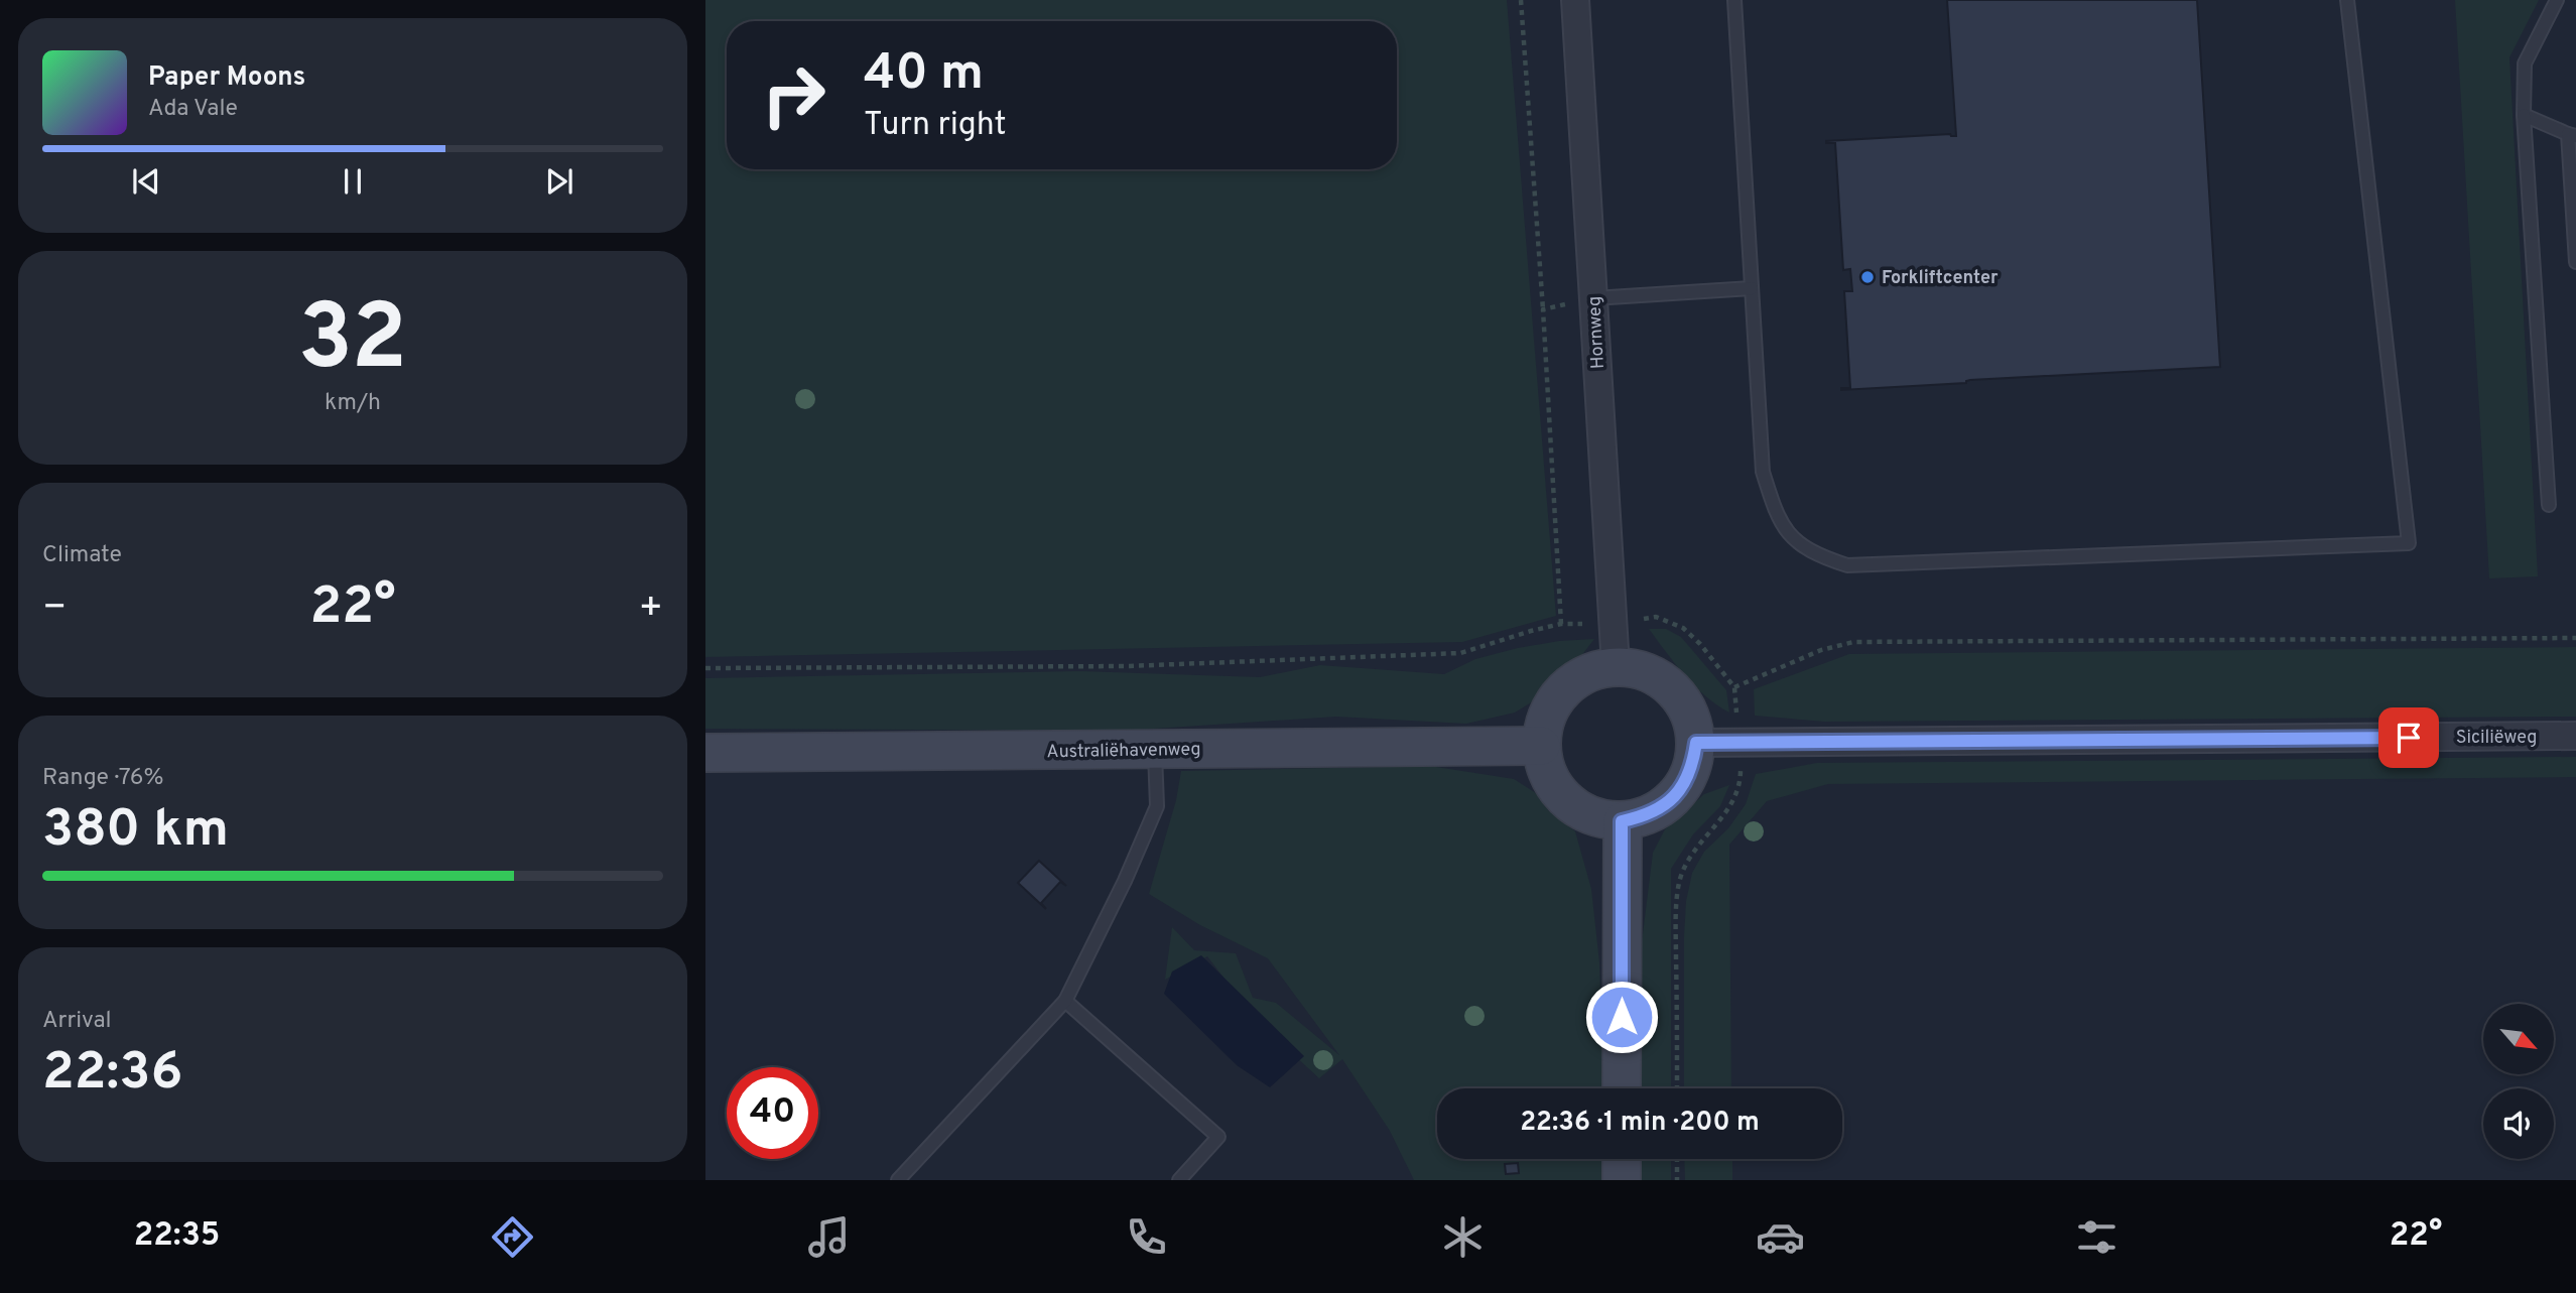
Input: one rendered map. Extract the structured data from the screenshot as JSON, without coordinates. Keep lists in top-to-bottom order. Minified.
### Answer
{"streets":{"street":["Hornweg","Siciliëweg","Australiëhavenweg"]},"crossings":[["Hornweg","Siciliëweg"],["Hornweg","Australiëhavenweg"],["Siciliëweg","Australiëhavenweg"]],"places":["Forkliftcenter"],"north":"bottom right","page":{"turn":["40 m","Turn right"],"song":["Paper Moons","Ada Vale"],"tile":[["32","km/h"],"Climate",["Range · 76%","380 km"],["Arrival","22:36"]],"heat":["−","22°","+"],"limit":"40","trip":"22:36 · 1 min · 200 m","tabs":["22:35","22°"]}}
